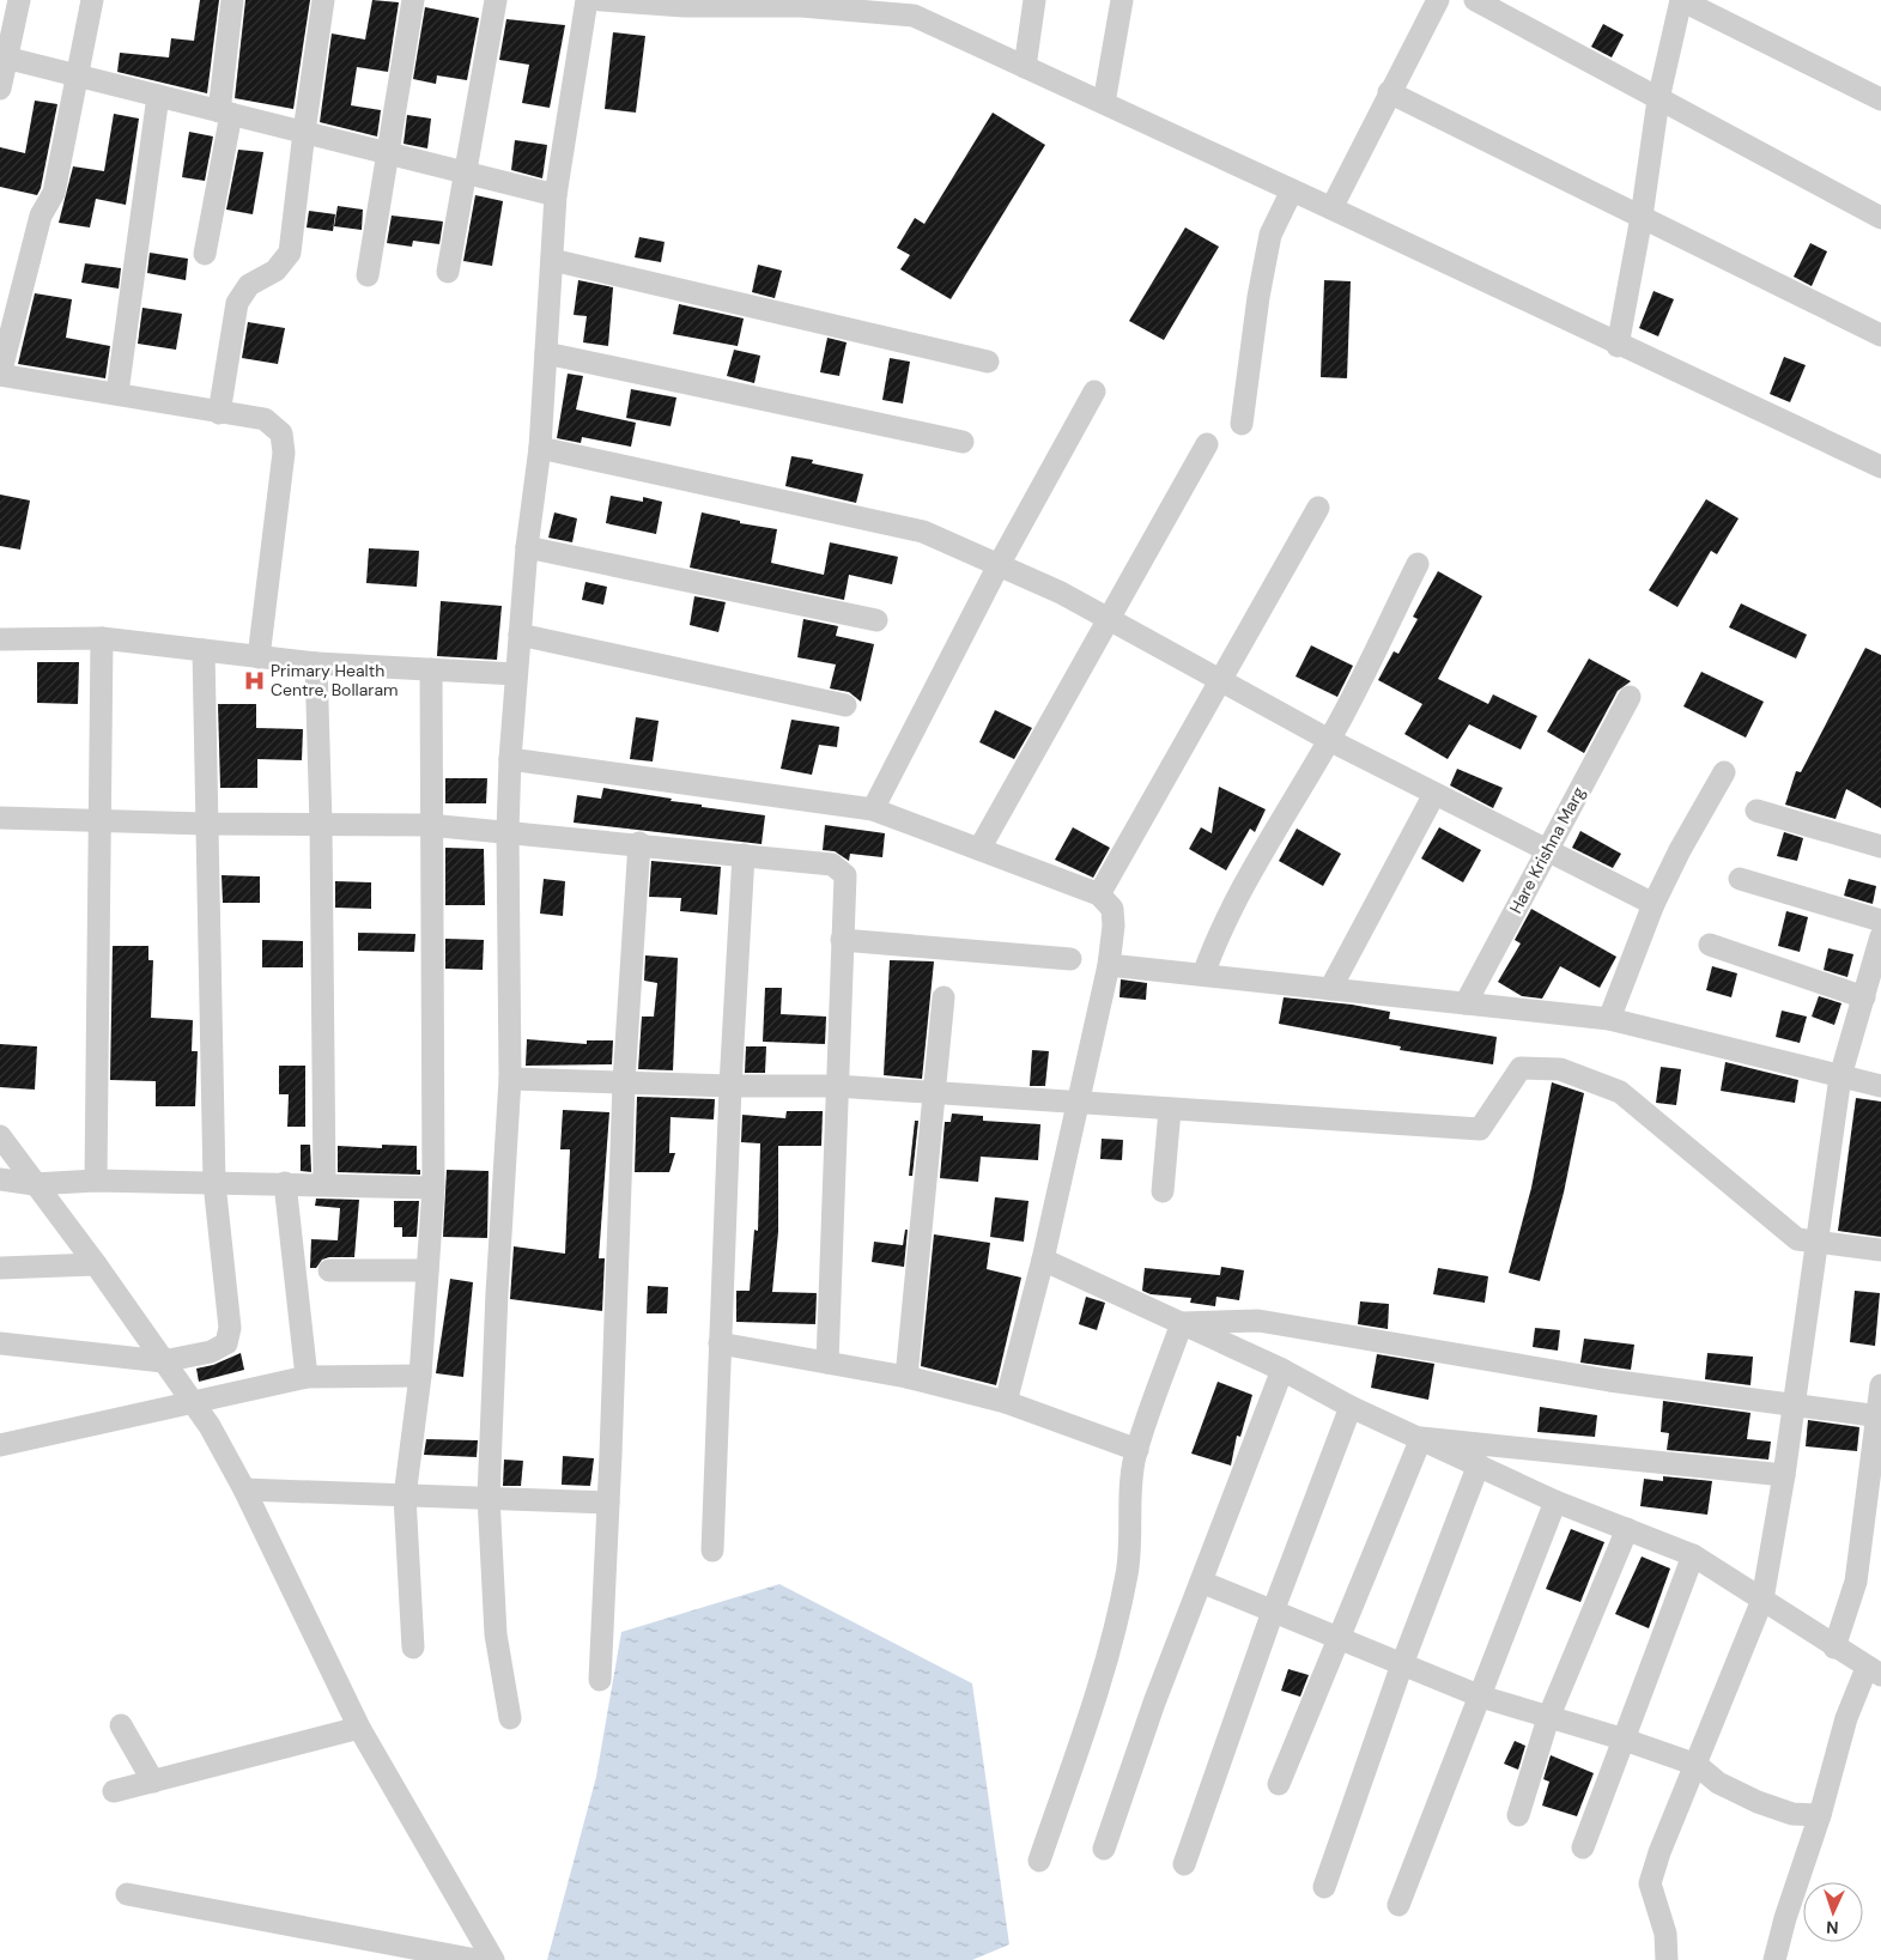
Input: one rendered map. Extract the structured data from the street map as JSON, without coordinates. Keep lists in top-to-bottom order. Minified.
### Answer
{"streets":{"street":["Hare Krishna Marg"]},"places":{"hospital":["Primary Health Centre, Bollaram"]},"north":"bottom"}
